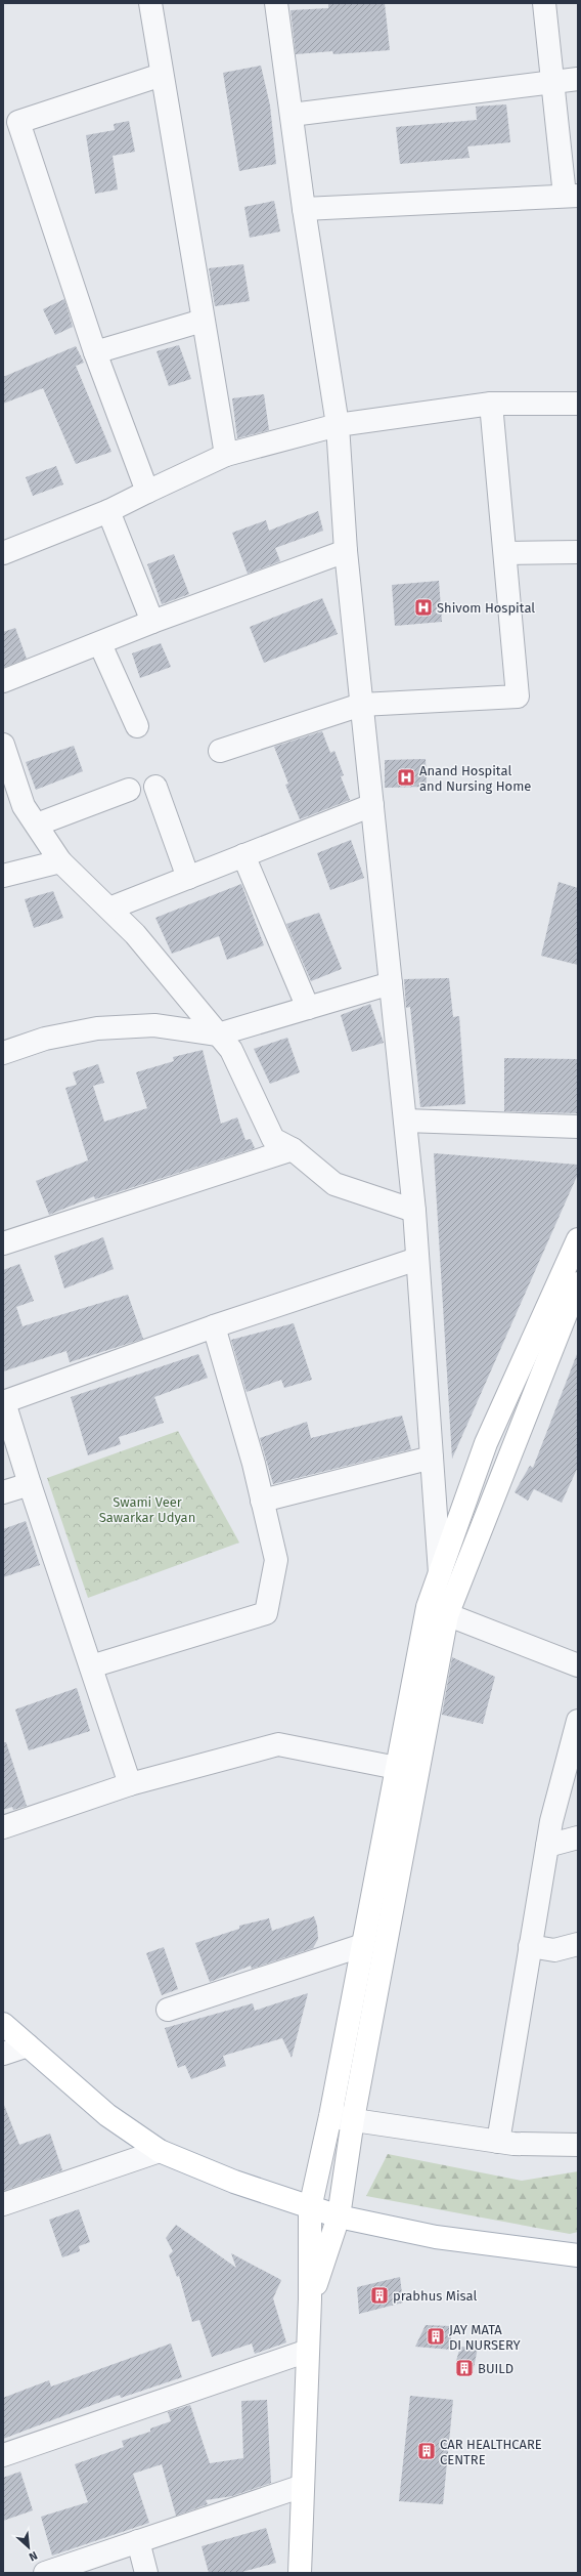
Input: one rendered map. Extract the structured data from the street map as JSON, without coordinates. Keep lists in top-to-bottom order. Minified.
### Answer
{"parks":["Swami Veer Sawarkar Udyan"],"places":{"hospital":["Shivom Hospital","Anand Hospital and Nursing Home"],"building":["prabhus Misal","JAY MATA DI NURSERY","BUILD","CAR HEALTHCARE CENTRE"]},"north":"bottom right"}
